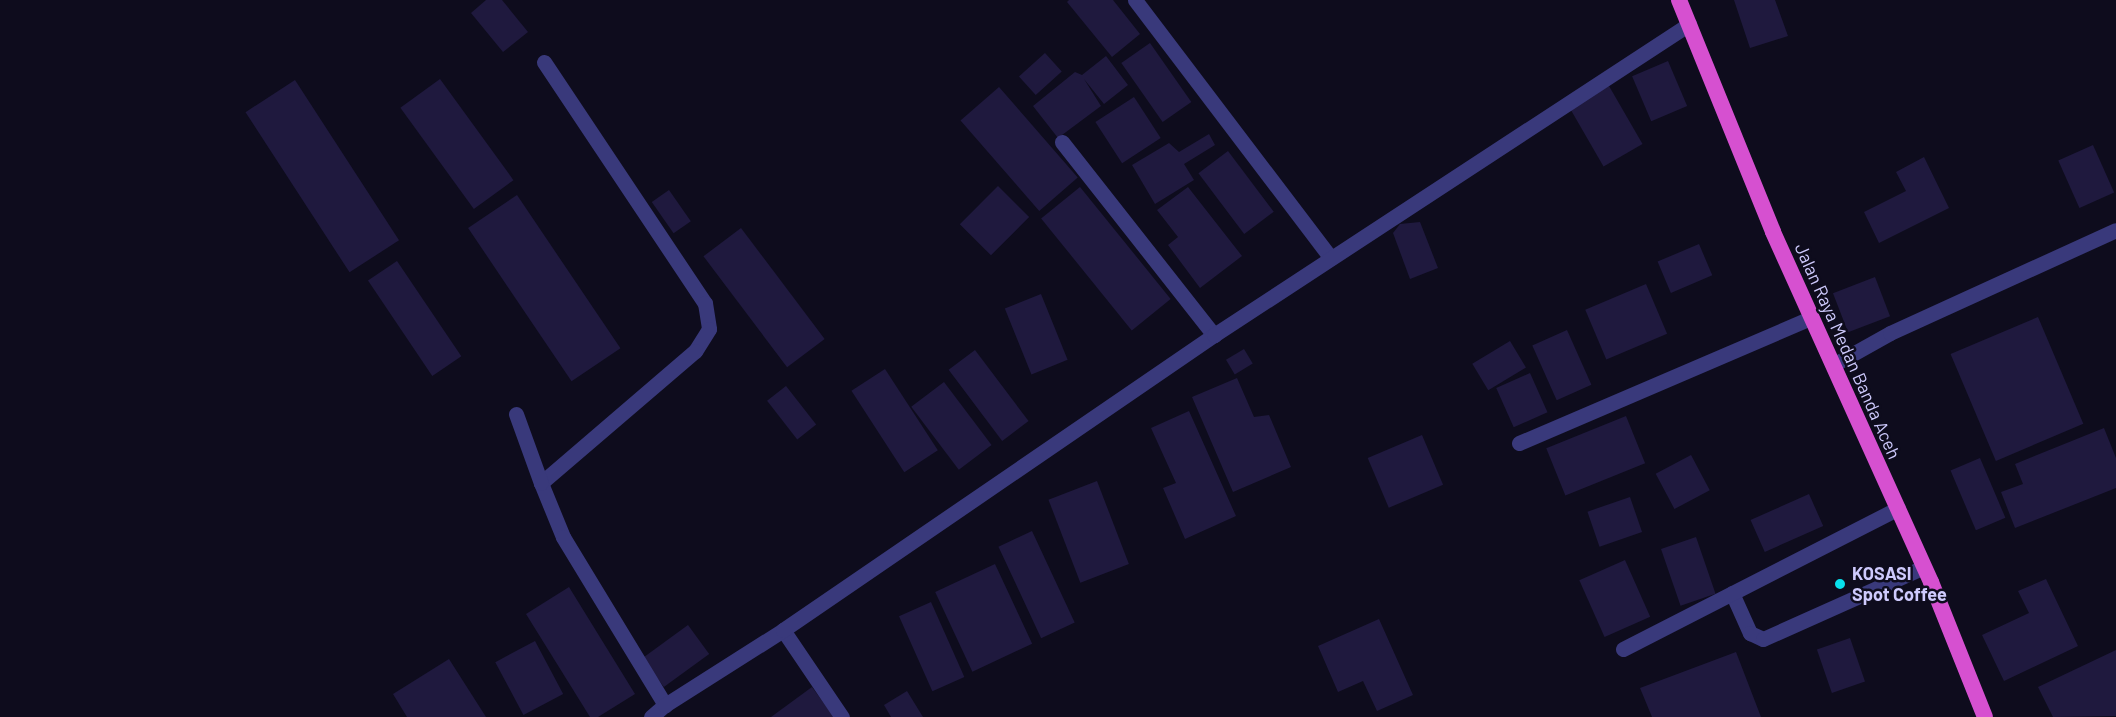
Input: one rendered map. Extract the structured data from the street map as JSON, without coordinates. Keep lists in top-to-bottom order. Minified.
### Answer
{"streets":{"highway":["Jalan Raya Medan Banda Aceh"]},"places":["KOSASI Spot Coffee"]}
